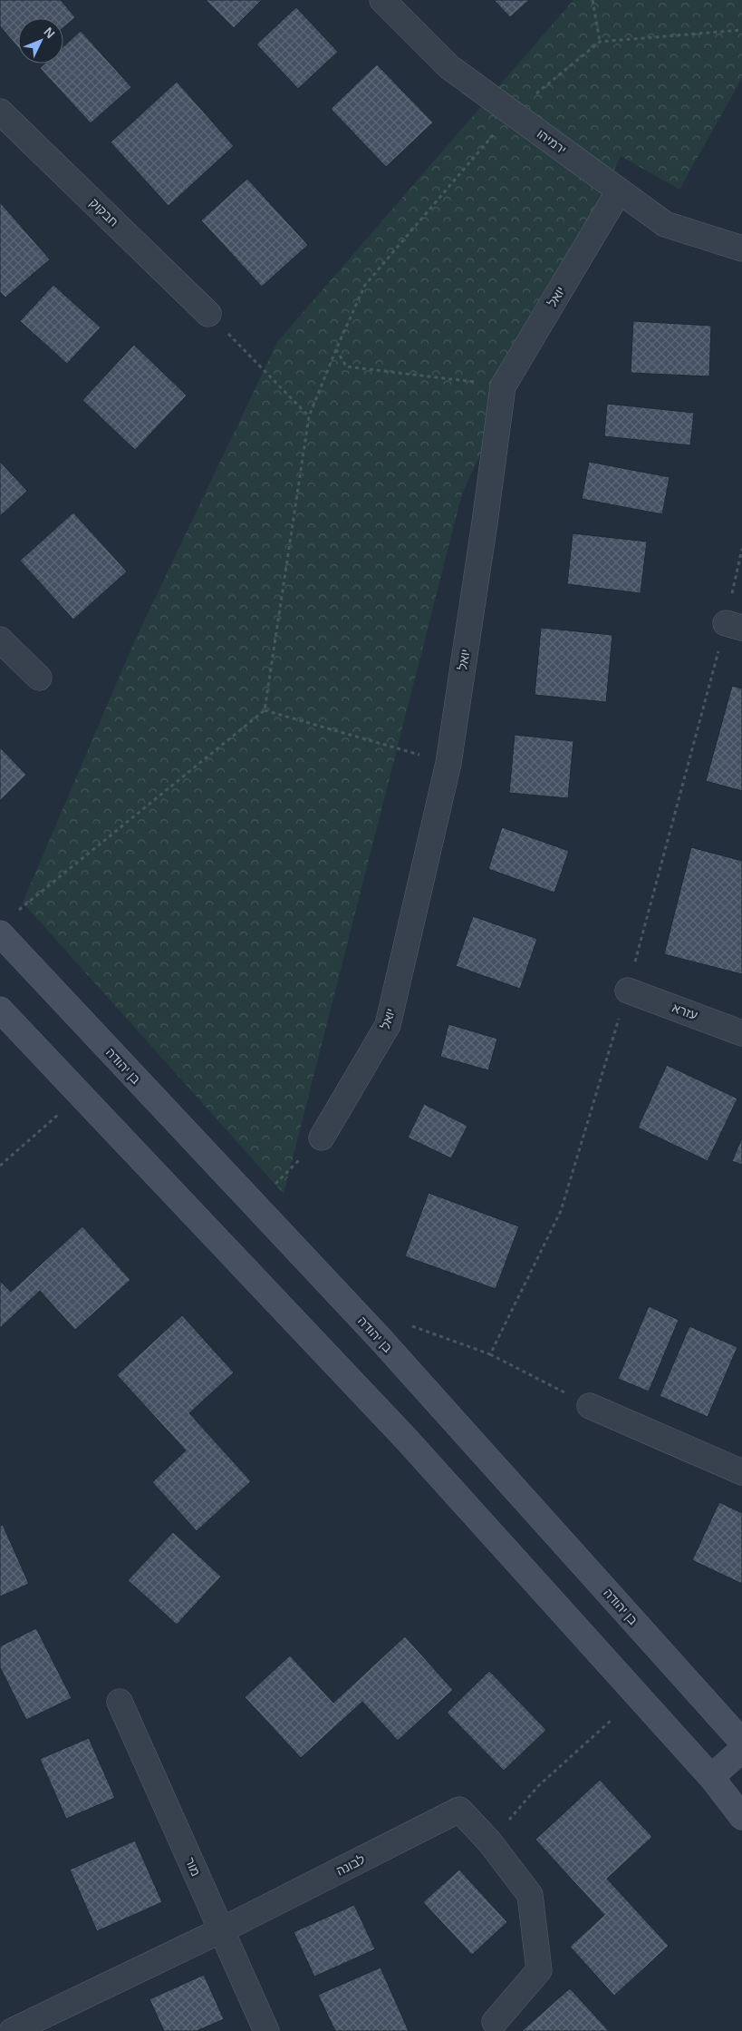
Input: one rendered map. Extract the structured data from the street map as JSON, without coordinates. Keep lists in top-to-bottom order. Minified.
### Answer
{"streets":{"street":["ירמיהו","חבקוק","יואל","עזרא","בן יהודה","לבונה","מור"]},"crossings":[["ירמיהו","יואל"],["לבונה","מור"]],"north":"top right"}
